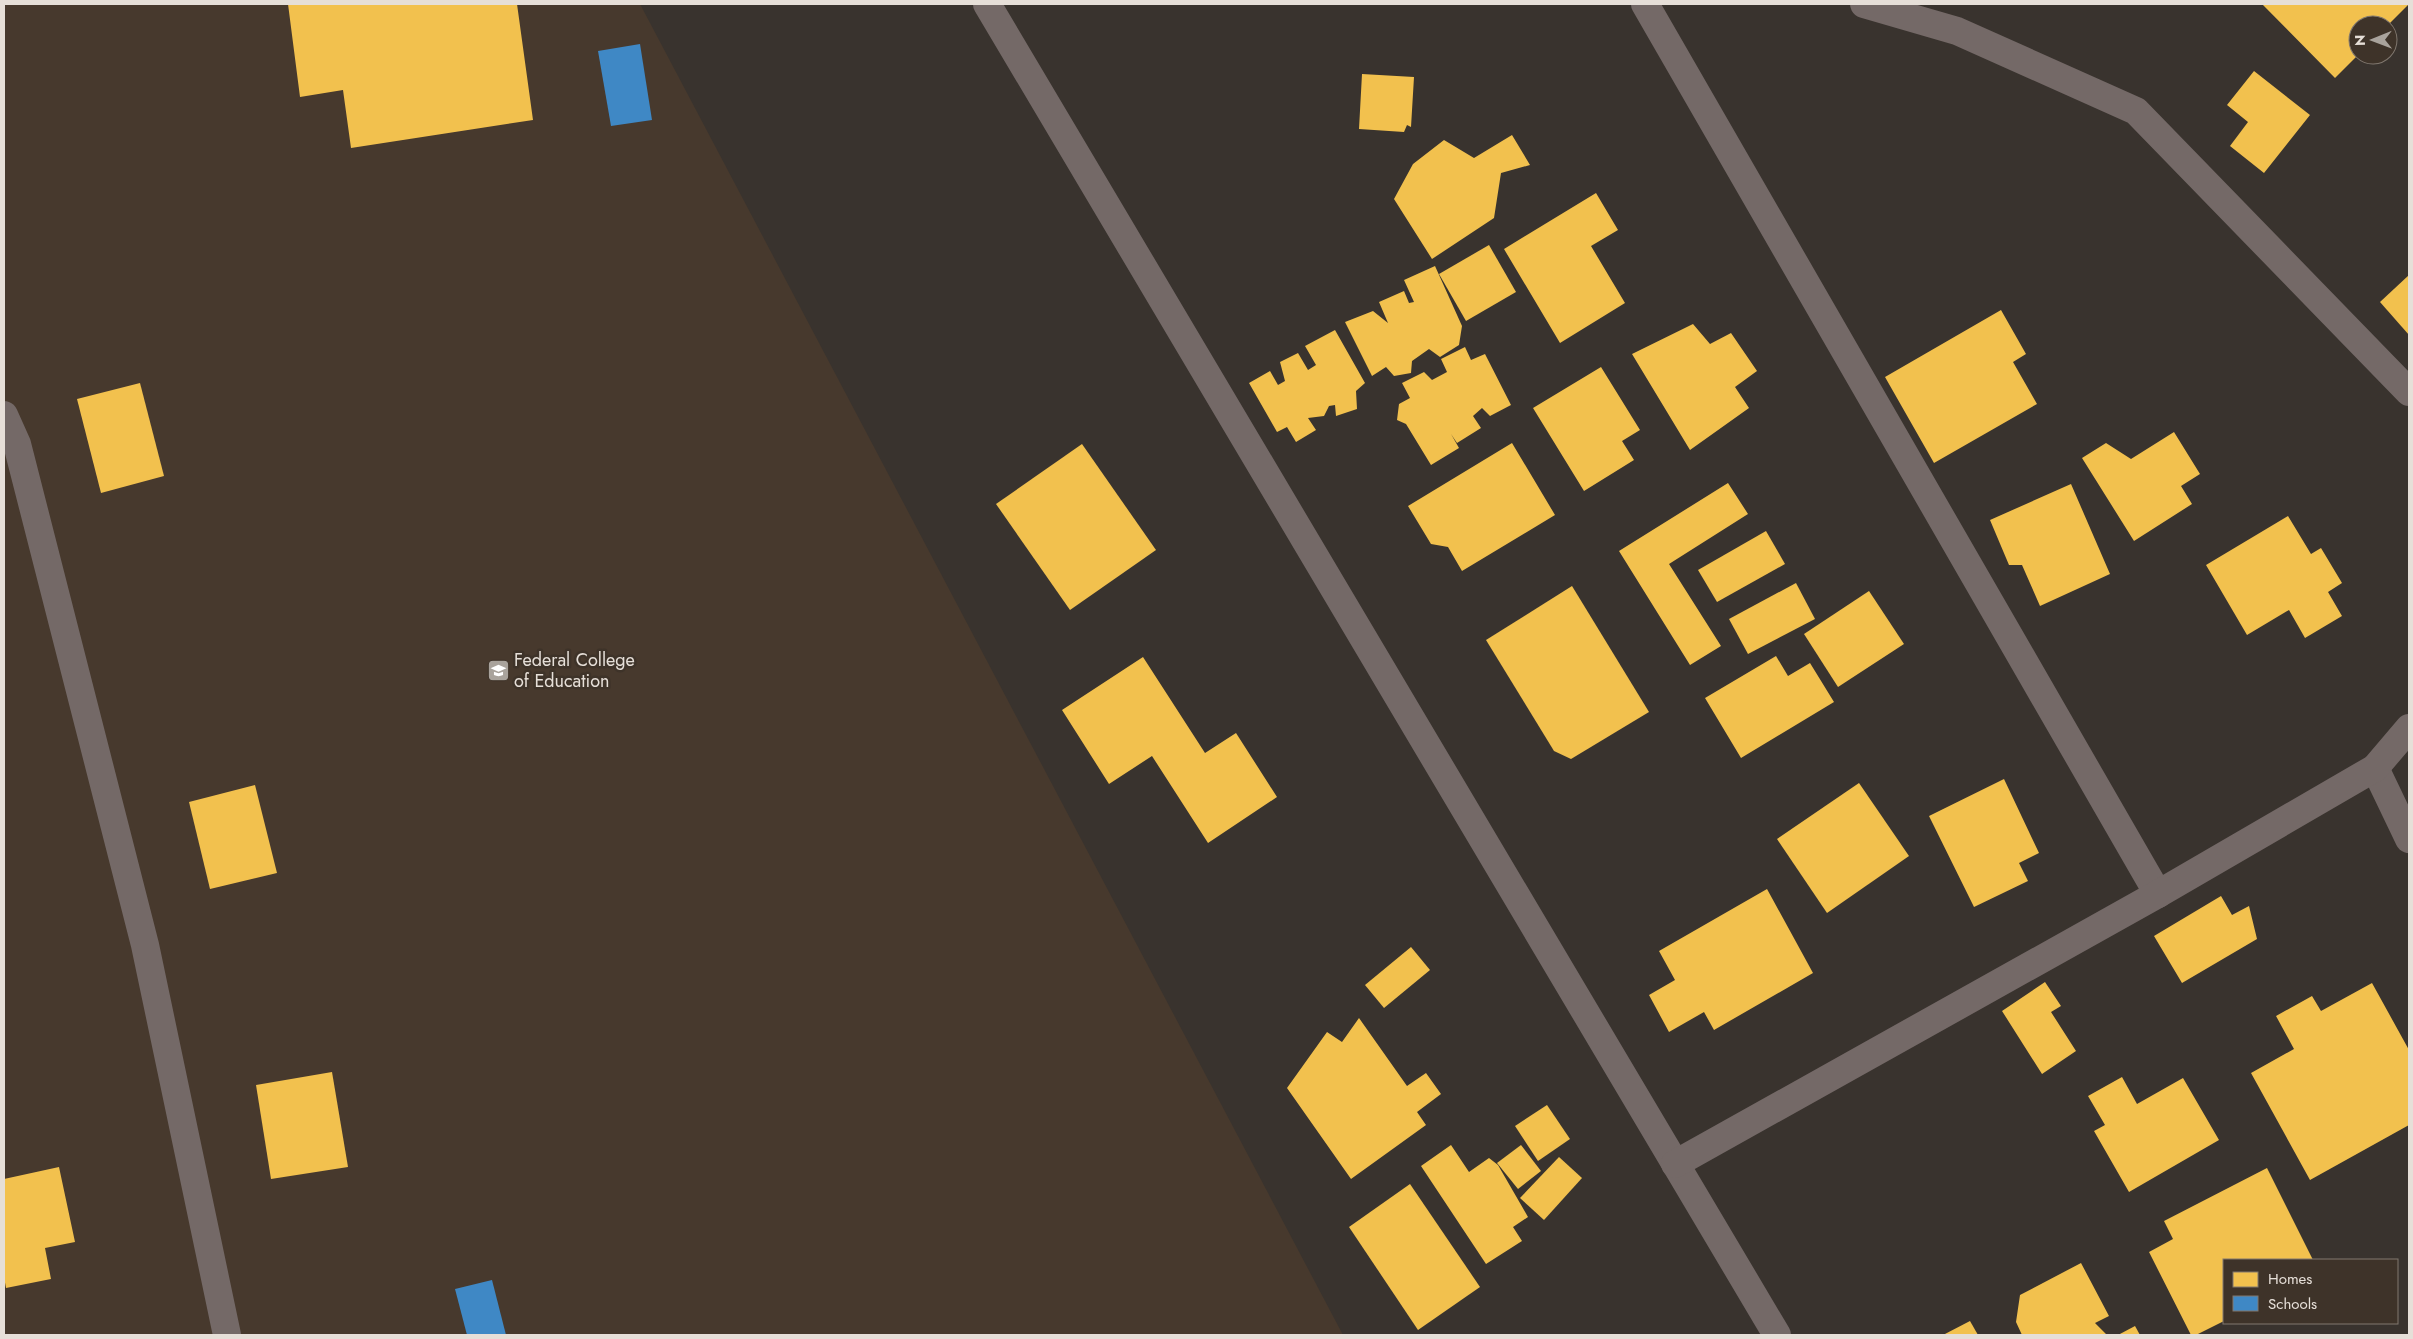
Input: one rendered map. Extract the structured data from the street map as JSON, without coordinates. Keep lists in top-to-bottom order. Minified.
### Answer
{"places":{"school or university":["Federal College of Education"]},"legend":["Homes","Schools"],"north":"left"}
